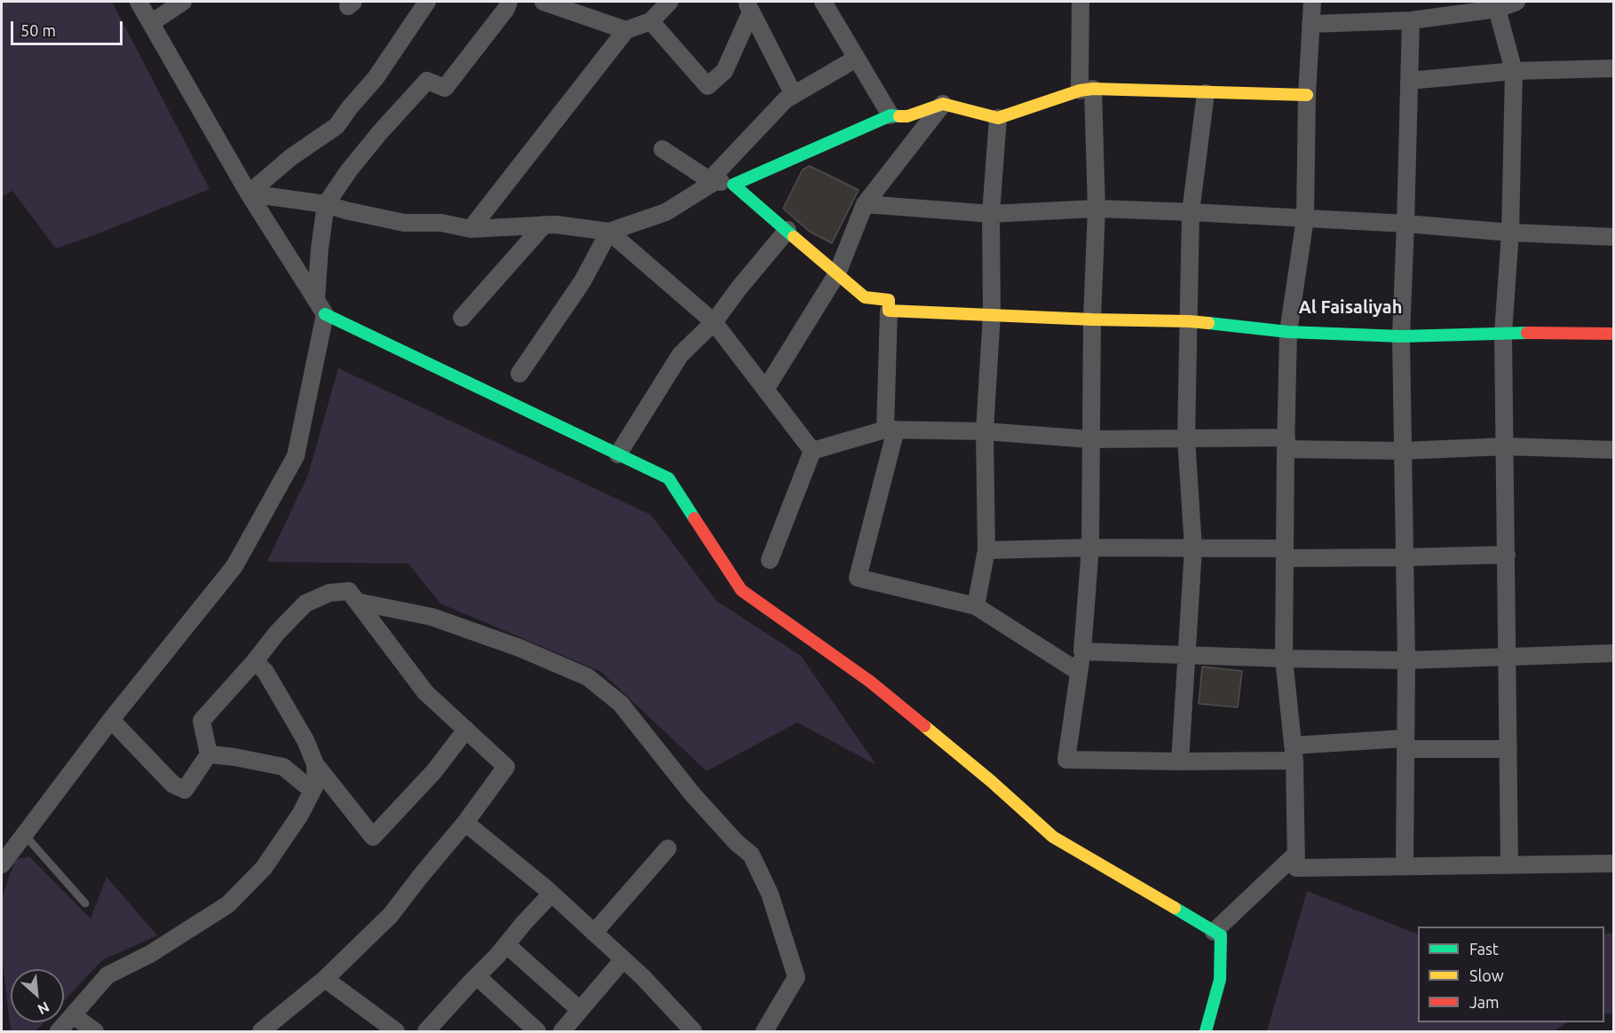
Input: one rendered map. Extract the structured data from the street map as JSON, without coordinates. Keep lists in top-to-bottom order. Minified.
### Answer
{"districts":["Al Faisaliyah"],"legend":["Fast","Slow","Jam"],"scale_bar":"50 m","north":"bottom right"}
